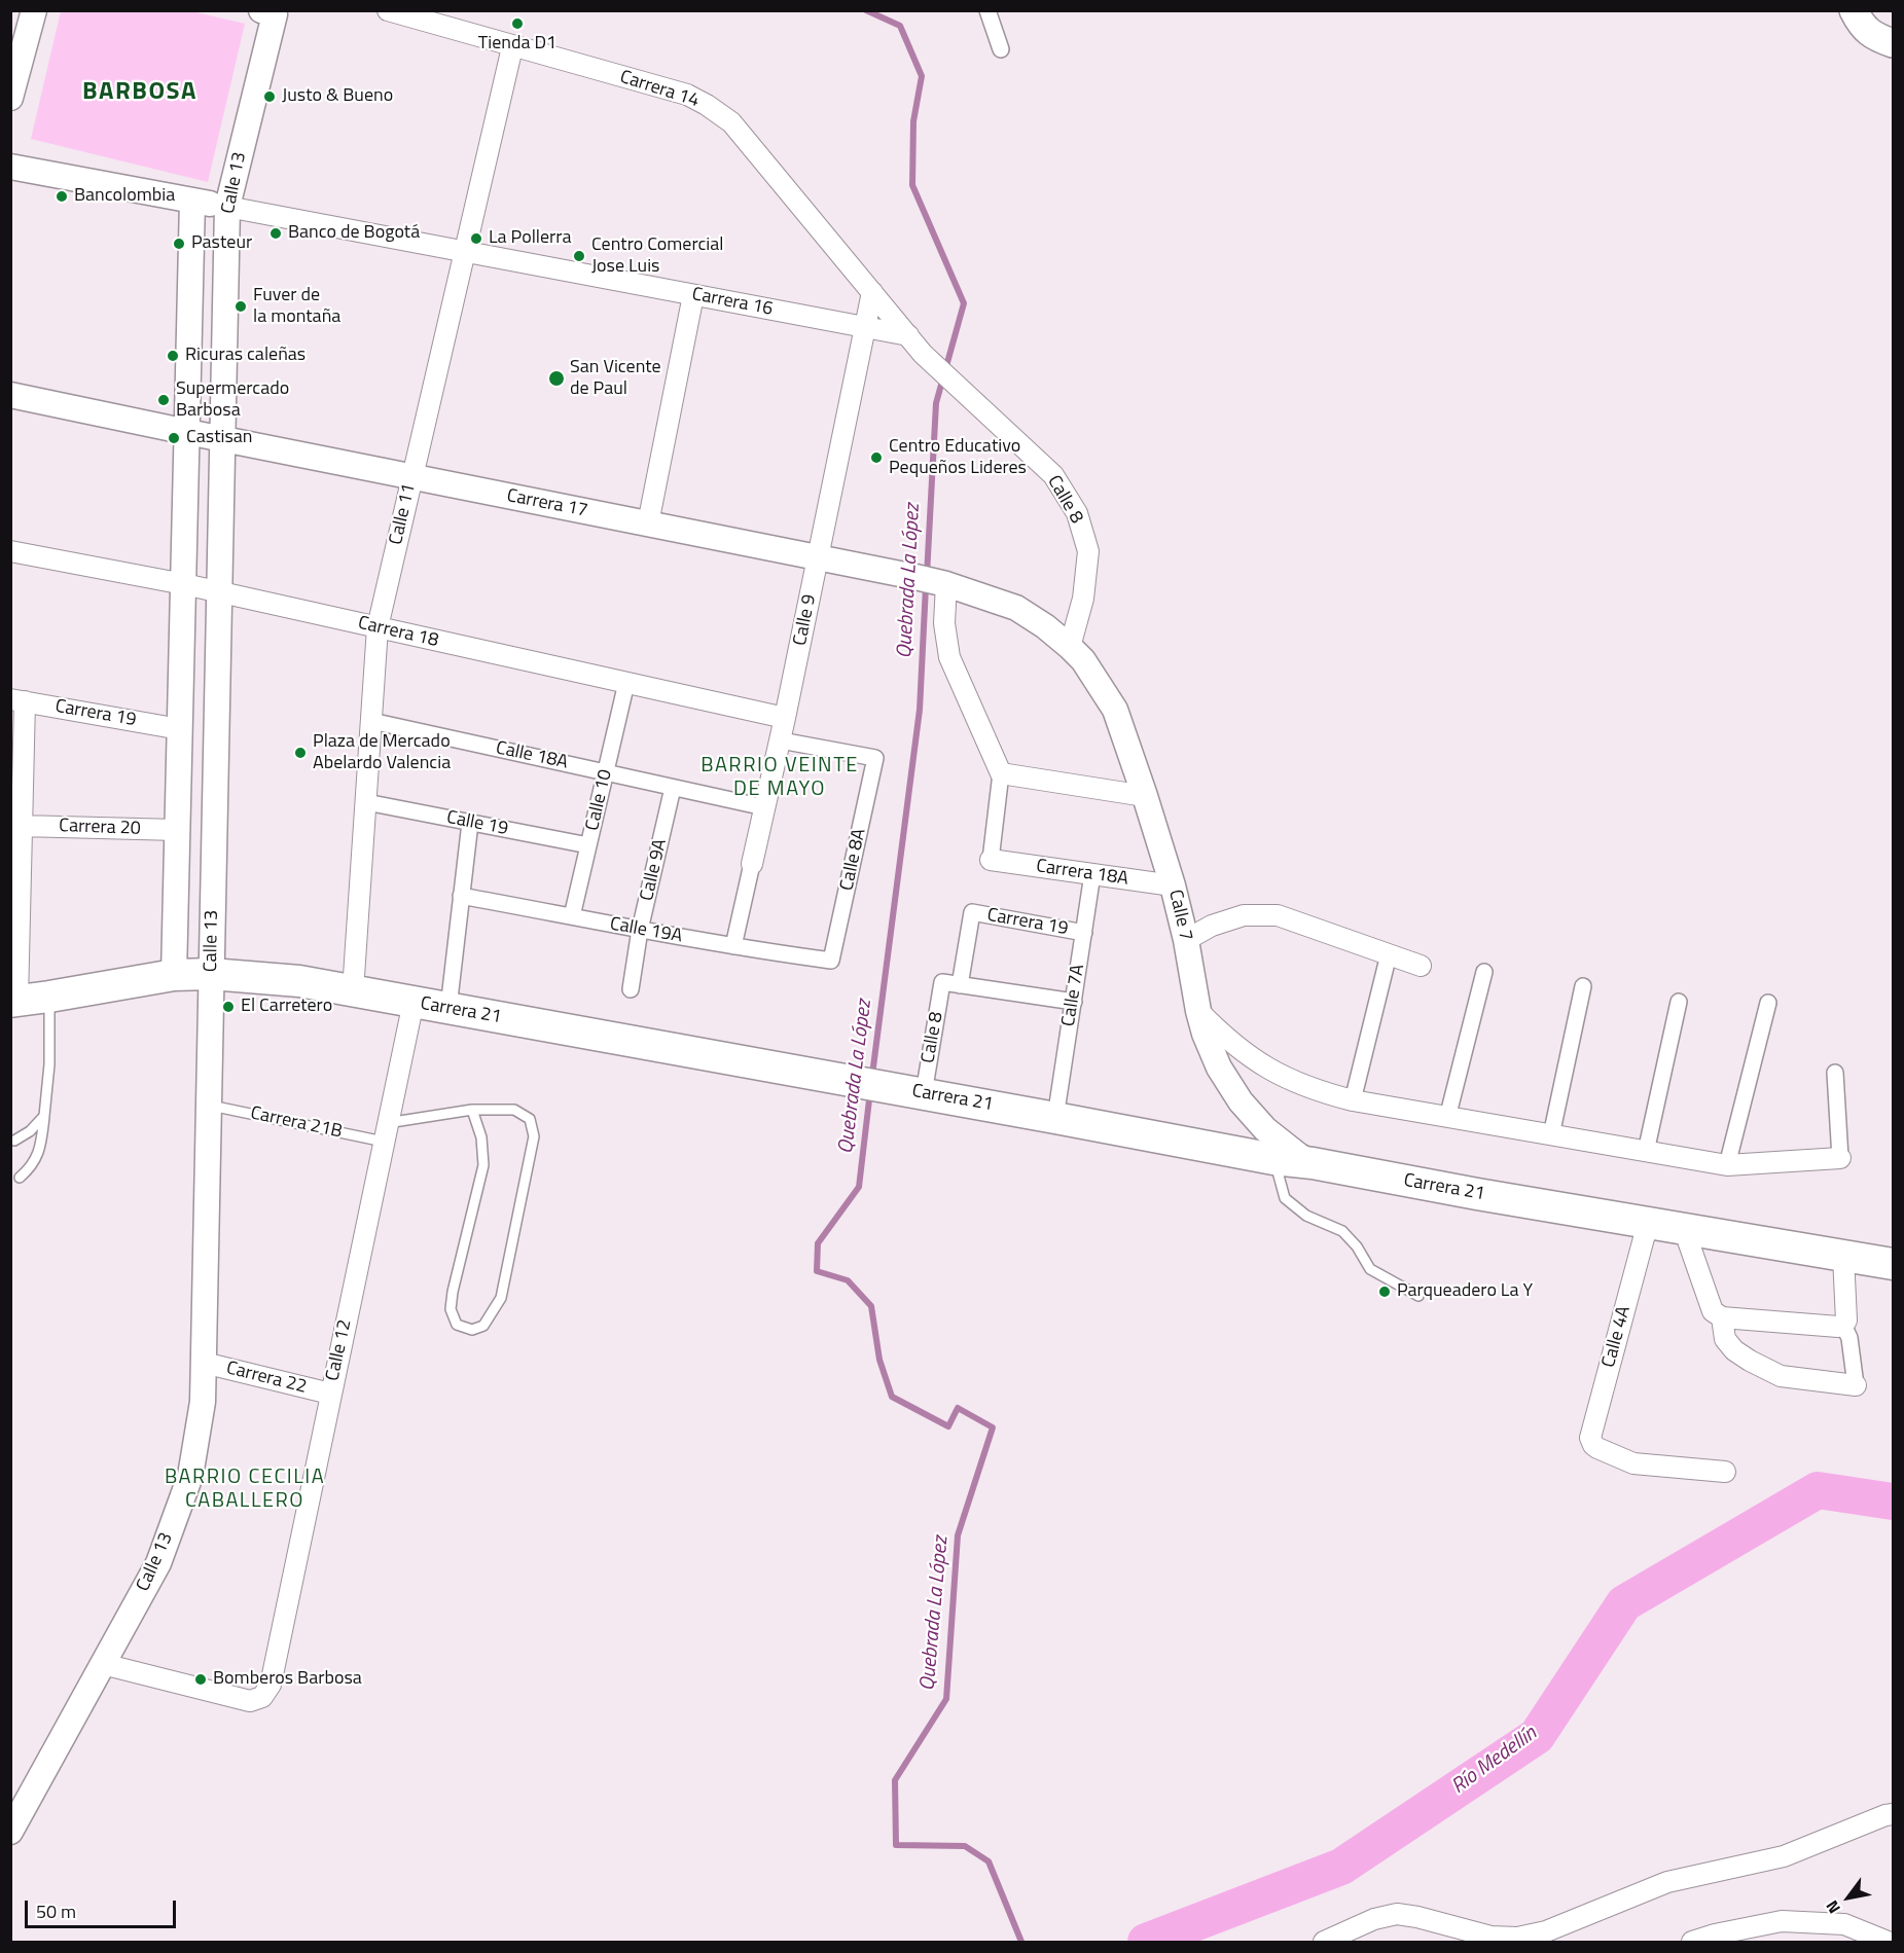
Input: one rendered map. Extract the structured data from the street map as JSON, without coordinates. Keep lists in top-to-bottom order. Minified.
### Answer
{"streets":{"main road":["Carrera 21"],"street":["Carrera 14","Calle 13","Carrera 16","Calle 8","Carrera 17","Calle 11","Calle 9","Carrera 18","Carrera 19","Calle 18A","Calle 10","Calle 19","Carrera 20","Calle 8A","Calle 9A","Carrera 18A","Calle 7","Calle 19A","Calle 7A","Calle 4A","Calle 12","Carrera 22"],"lane":["Carrera 21B"]},"crossings":[["Carrera 14","Carrera 16"],["Carrera 14","Calle 8"],["Carrera 14","Calle 11"],["Carrera 14","Calle 9"],["Calle 13","Carrera 16"],["Calle 13","Carrera 17"],["Calle 13","Carrera 18"],["Calle 13","Carrera 19"],["Calle 13","Carrera 20"],["Calle 13","Carrera 21"],["Calle 13","Carrera 21B"],["Calle 13","Calle 12"],["Calle 13","Carrera 22"],["Carrera 16","Calle 8"],["Carrera 16","Calle 11"],["Carrera 16","Calle 9"],["Calle 8","Carrera 17"],["Calle 8","Carrera 19"],["Calle 8","Calle 7"],["Calle 8","Carrera 21"],["Carrera 17","Calle 11"],["Carrera 17","Calle 9"],["Carrera 17","Calle 7"],["Calle 11","Carrera 18"],["Calle 11","Calle 18A"],["Calle 11","Calle 19"],["Calle 11","Carrera 21"],["Calle 9","Carrera 18"],["Calle 9","Calle 18A"],["Calle 9","Calle 8A"],["Calle 9","Calle 19A"],["Carrera 18","Calle 10"],["Carrera 19","Calle 7A"],["Calle 18A","Calle 10"],["Calle 18A","Calle 9A"],["Calle 10","Calle 19"],["Calle 10","Calle 19A"],["Calle 8A","Calle 19A"],["Calle 9A","Calle 19A"],["Carrera 18A","Calle 7"],["Carrera 18A","Calle 7A"],["Calle 7","Carrera 21"],["Calle 7A","Carrera 21"],["Carrera 21","Calle 4A"],["Carrera 21","Calle 12"],["Carrera 21B","Calle 12"],["Calle 12","Carrera 22"]],"districts":["BARBOSA","BARRIO VEINTE DE MAYO","BARRIO CECILIA CABALLERO"],"water":["Quebrada La López","Río Medellín"],"places":["Tienda D1","Justo & Bueno","Bancolombia","Banco de Bogotá","La Pollerra","Pasteur","Centro Comercial Jose Luis","Fuver de la montaña","Ricuras caleñas","San Vicente de Paul","Supermercado Barbosa","Castisan","Centro Educativo Pequeños Lideres","Plaza de Mercado Abelardo Valencia","El Carretero","Parqueadero La Y","Bomberos Barbosa"],"scale_bar":"50 m","north":"bottom left"}
